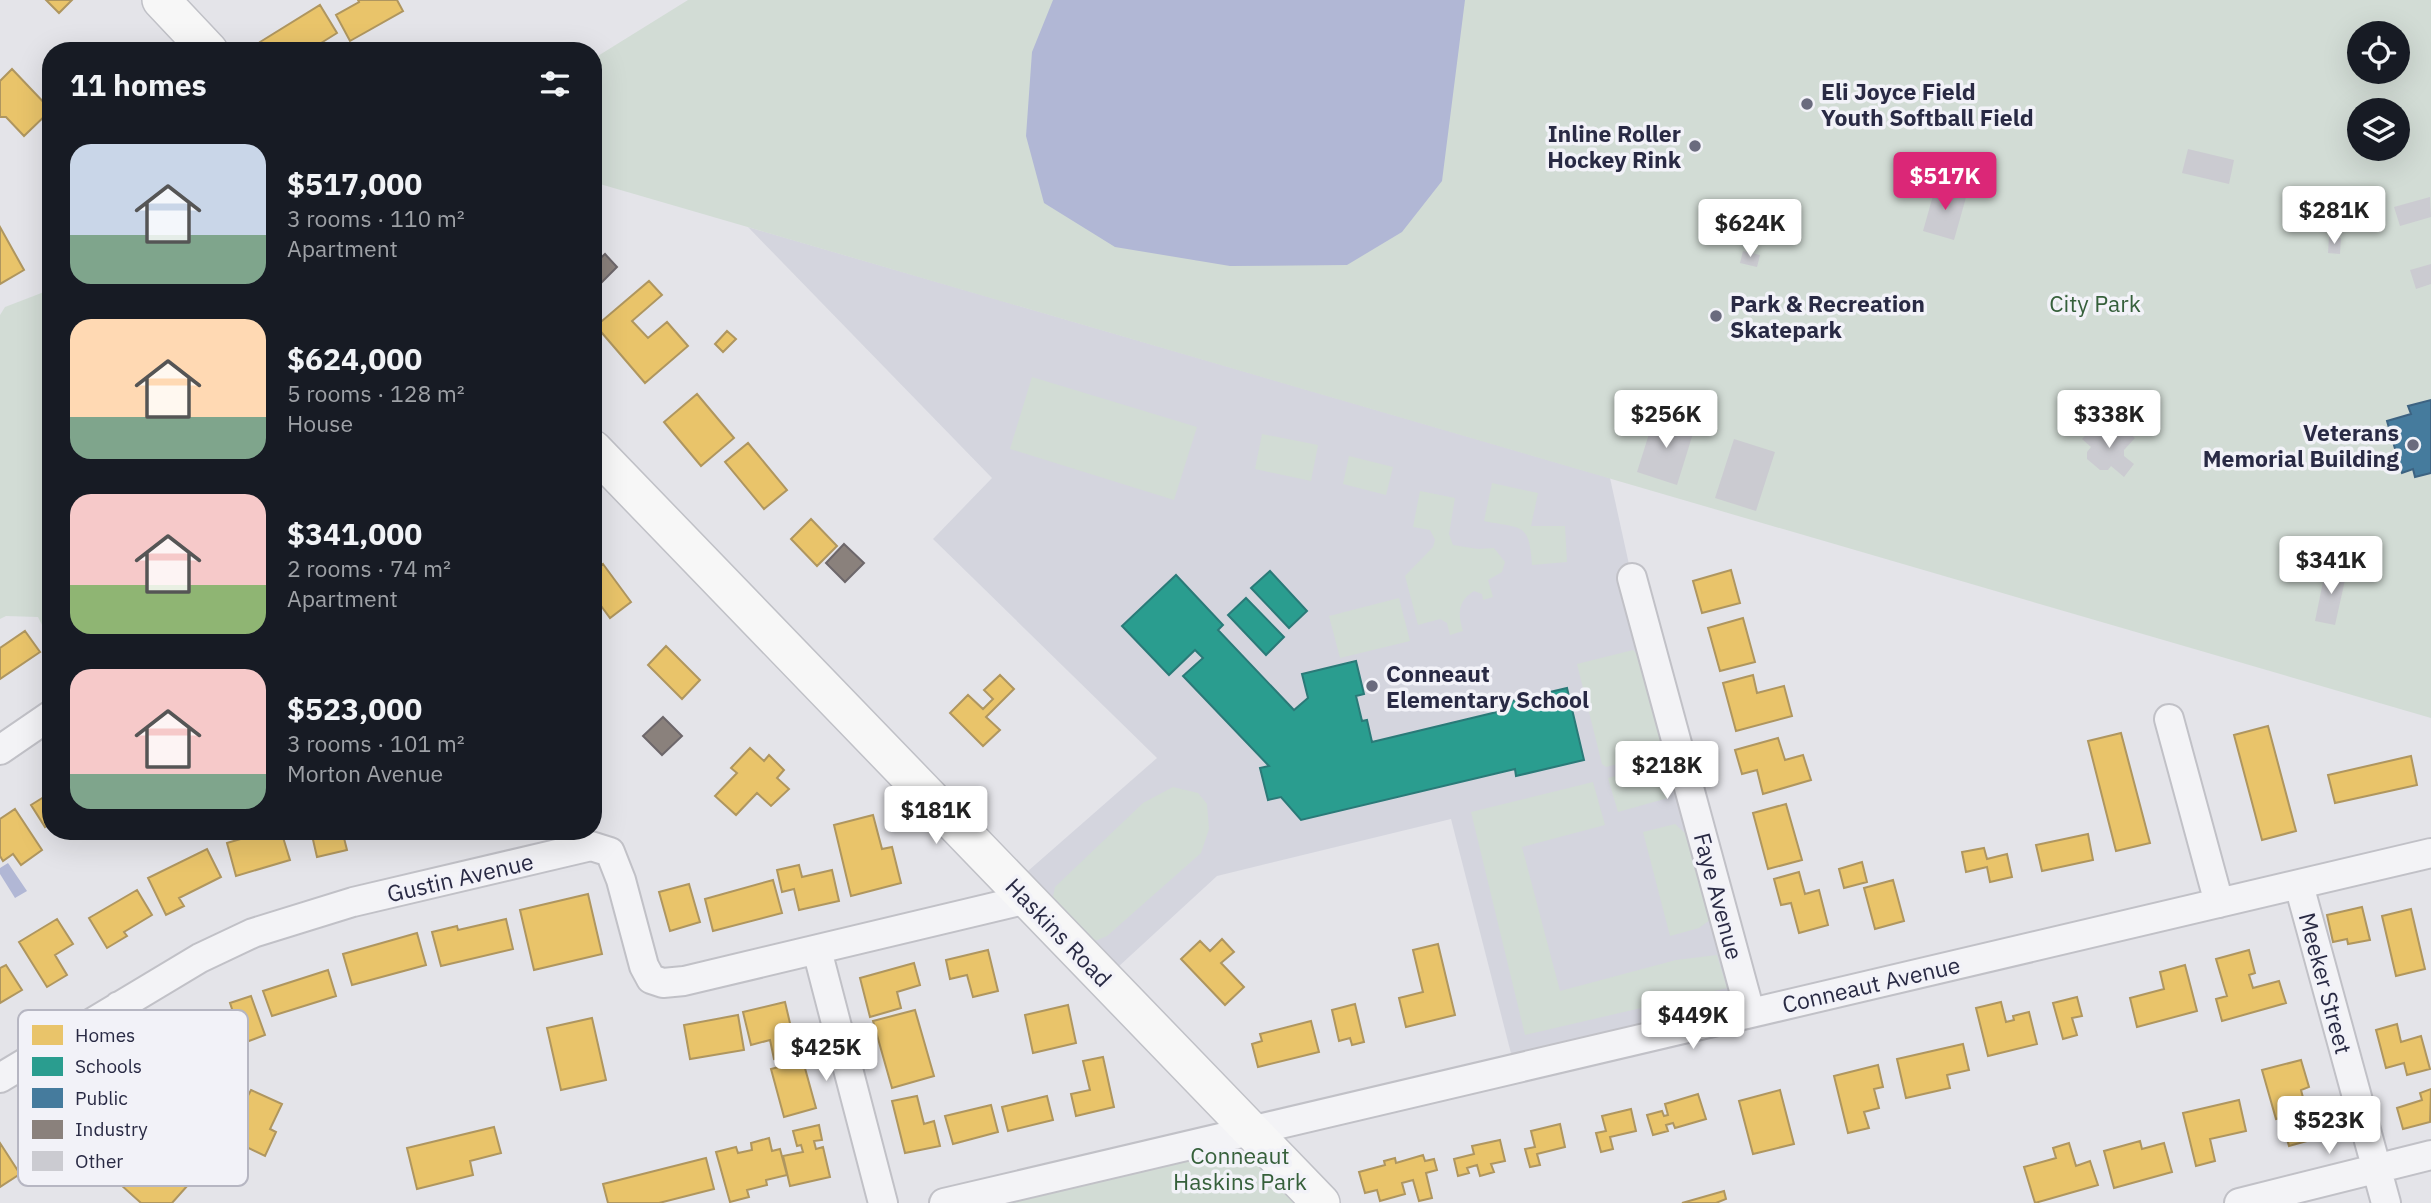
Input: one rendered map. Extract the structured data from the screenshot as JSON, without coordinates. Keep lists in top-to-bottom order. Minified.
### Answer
{"streets":{"main road":["Haskins Road"],"street":["Gustin Avenue","Faye Avenue","Meeker Street","Conneaut Avenue"]},"crossings":[["Gustin Avenue","Haskins Road"],["Faye Avenue","Conneaut Avenue"],["Haskins Road","Conneaut Avenue"],["Meeker Street","Conneaut Avenue"]],"parks":["City Park","Conneaut Haskins Park"],"places":["Eli Joyce Field Youth Softball Field","Inline Roller Hockey Rink","Park & Recreation Skatepark","Veterans Memorial Building","Conneaut Elementary School"],"legend":["Homes","Schools","Public","Industry","Other"],"page":{"heading":"11 homes","list":[{"name":"$517,000","note":"3 rooms · 110 m² · Apartment"},{"name":"$624,000","note":"5 rooms · 128 m² · House"},{"name":"$341,000","note":"2 rooms · 74 m² · Apartment"},{"name":"$523,000","note":"3 rooms · 101 m² · Morton Avenue"}],"price":["$517K","$281K","$624K","$256K","$338K","$341K","$218K","$181K","$449K","$425K","$523K"]}}
